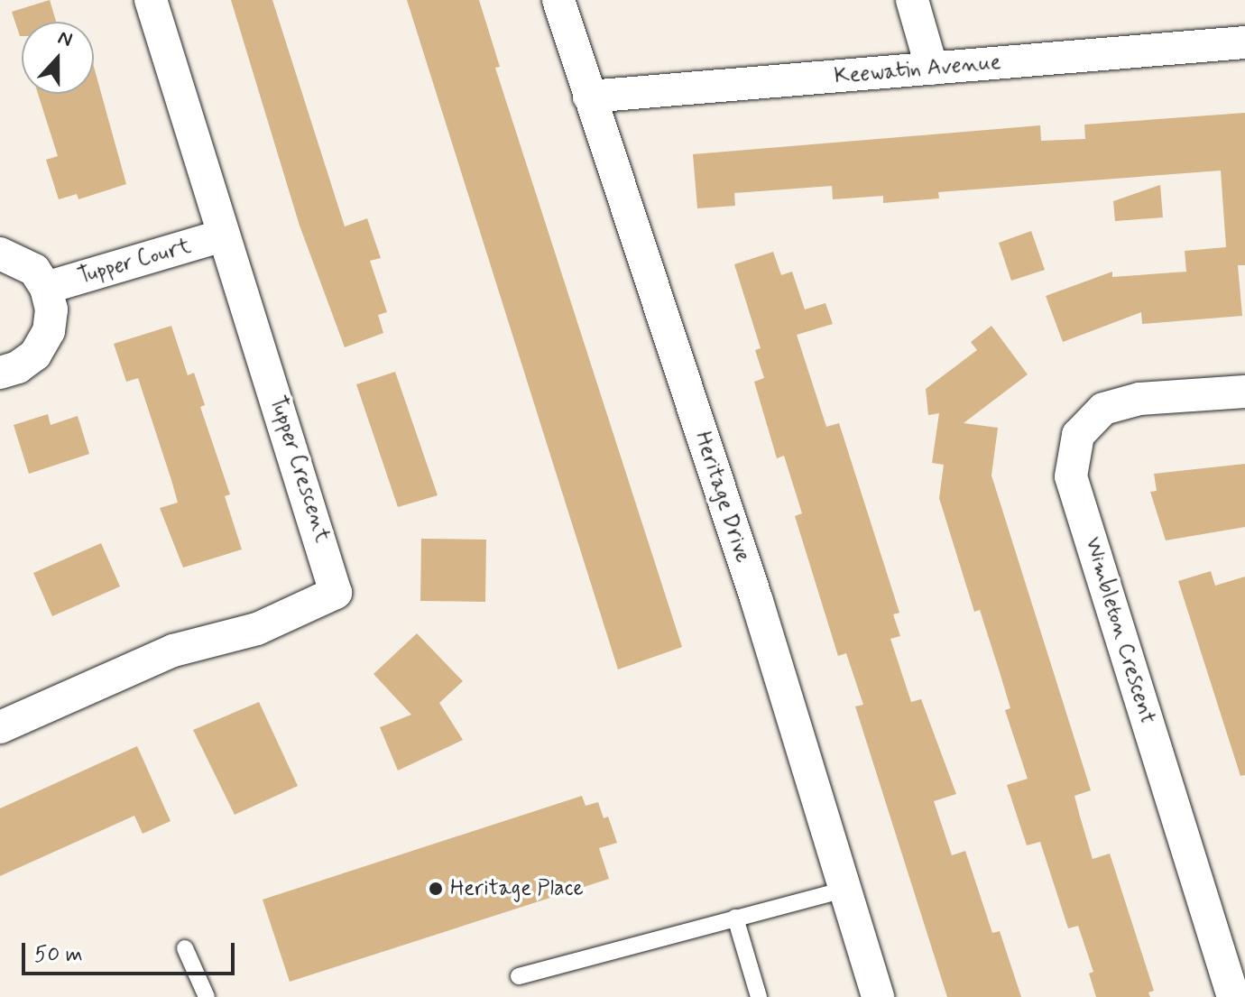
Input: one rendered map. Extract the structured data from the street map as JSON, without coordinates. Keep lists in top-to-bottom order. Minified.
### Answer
{"streets":{"street":["Keewatin Avenue","Tupper Court","Tupper Crescent","Heritage Drive","Wimbleton Crescent"]},"crossings":[["Keewatin Avenue","Heritage Drive"],["Tupper Court","Tupper Crescent"]],"places":["Heritage Place"],"scale_bar":"50 m","north":"top"}
